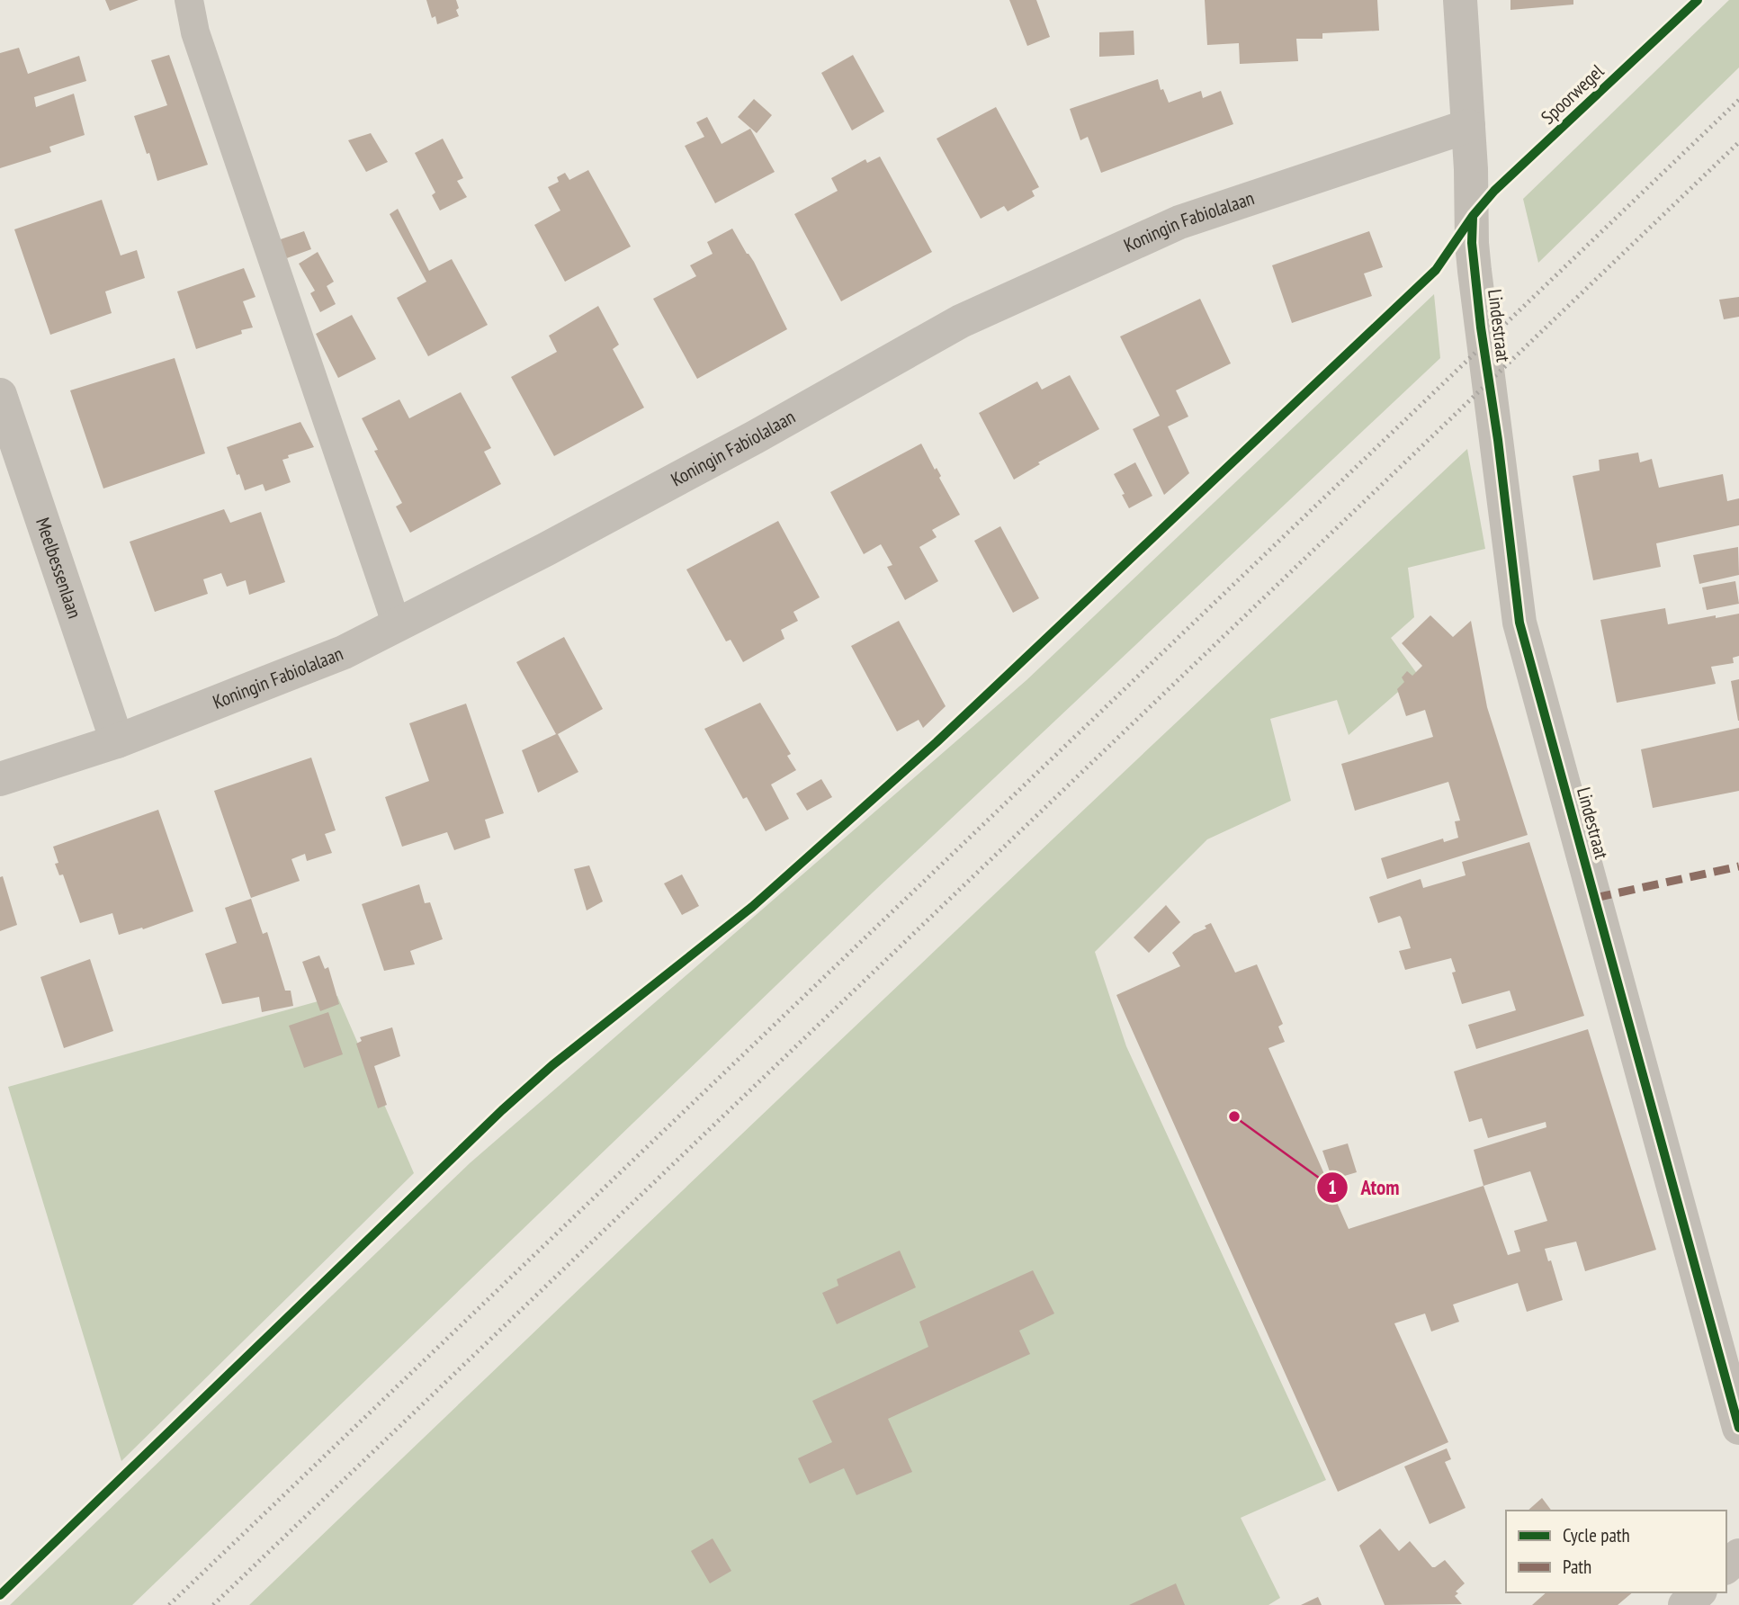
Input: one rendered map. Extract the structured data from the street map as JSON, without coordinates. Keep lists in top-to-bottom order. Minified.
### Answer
{"streets":{"street":["Koningin Fabiolalaan","Lindestraat","Meelbessenlaan"],"cycle path":["Spoorwegel"]},"crossings":[["Koningin Fabiolalaan","Lindestraat"],["Koningin Fabiolalaan","Meelbessenlaan"]],"places":["Atom"],"legend":["Cycle path","Path"]}
